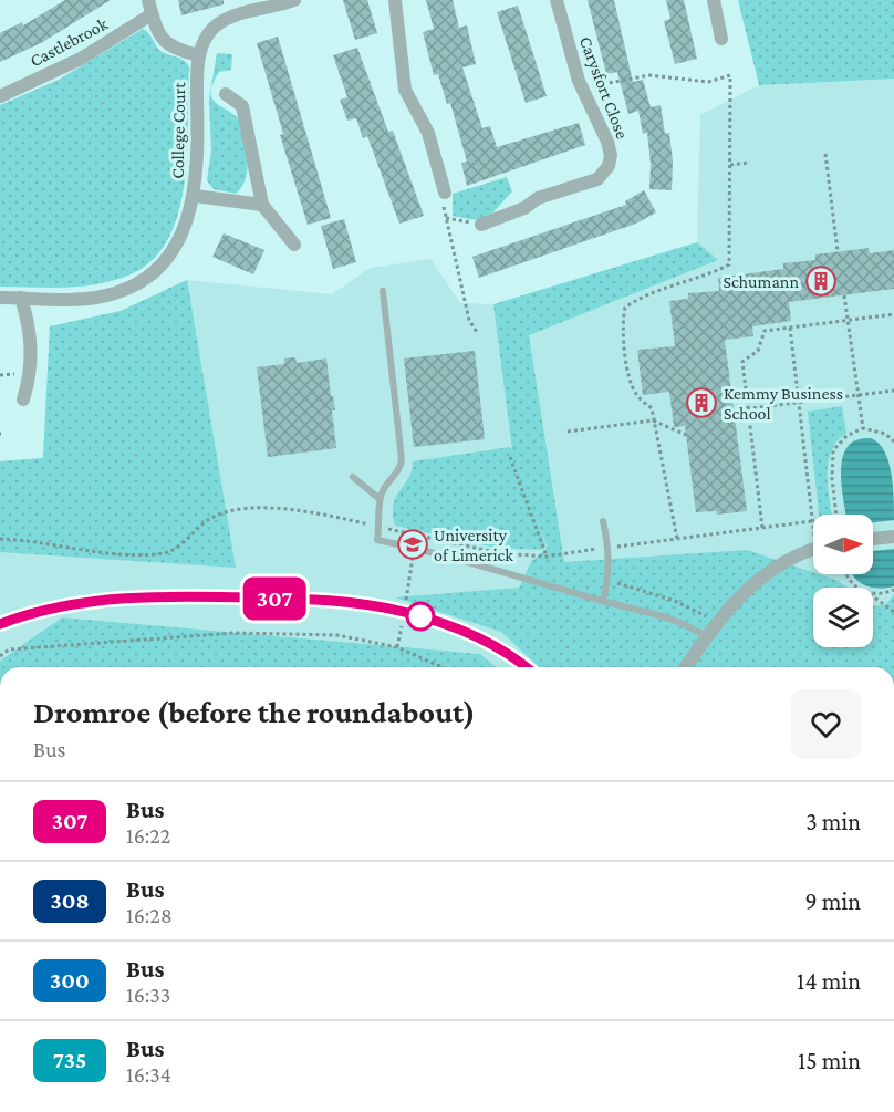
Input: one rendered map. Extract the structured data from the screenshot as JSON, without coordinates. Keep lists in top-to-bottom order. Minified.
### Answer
{"streets":{"street":["Castlebrook","Carysfort Close","College Court"]},"places":{"building":["Schumann","Kemmy Business School"],"school or university":["University of Limerick"]},"lines":["bus line 307"],"north":"right","page":{"on_map":"307","heading":["Dromroe (before the roundabout)","Bus"],"list":[{"mark":"307","name":"Bus","note":"16:22","value":"3 min"},{"mark":"308","name":"Bus","note":"16:28","value":"9 min"},{"mark":"300","name":"Bus","note":"16:33","value":"14 min"},{"mark":"735","name":"Bus","note":"16:34","value":"15 min"}]}}
